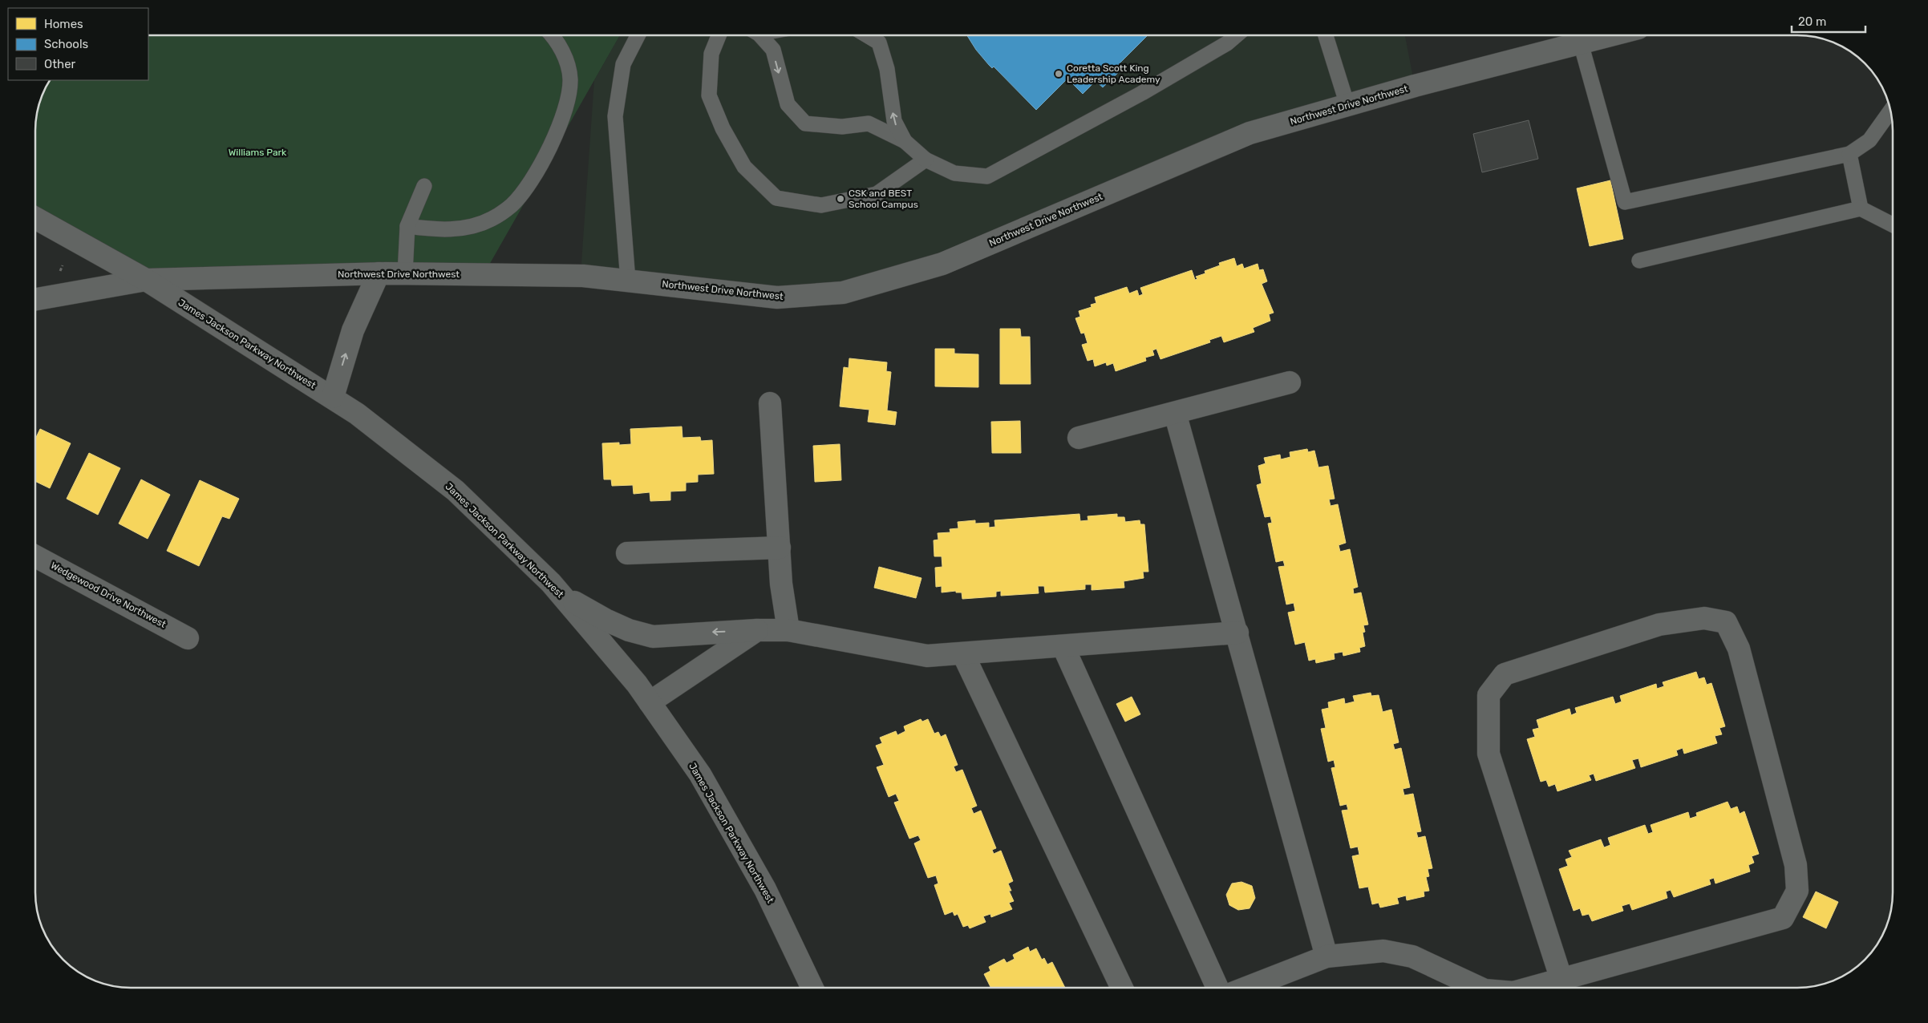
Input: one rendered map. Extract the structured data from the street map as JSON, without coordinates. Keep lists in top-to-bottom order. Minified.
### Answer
{"streets":{"street":["Northwest Drive Northwest","James Jackson Parkway Northwest","Wedgewood Drive Northwest"]},"crossings":[["Northwest Drive Northwest","James Jackson Parkway Northwest"]],"parks":["Williams Park"],"places":["Coretta Scott King Leadership Academy","CSK and BEST School Campus"],"legend":["Homes","Schools","Other"],"scale_bar":"20 m"}
